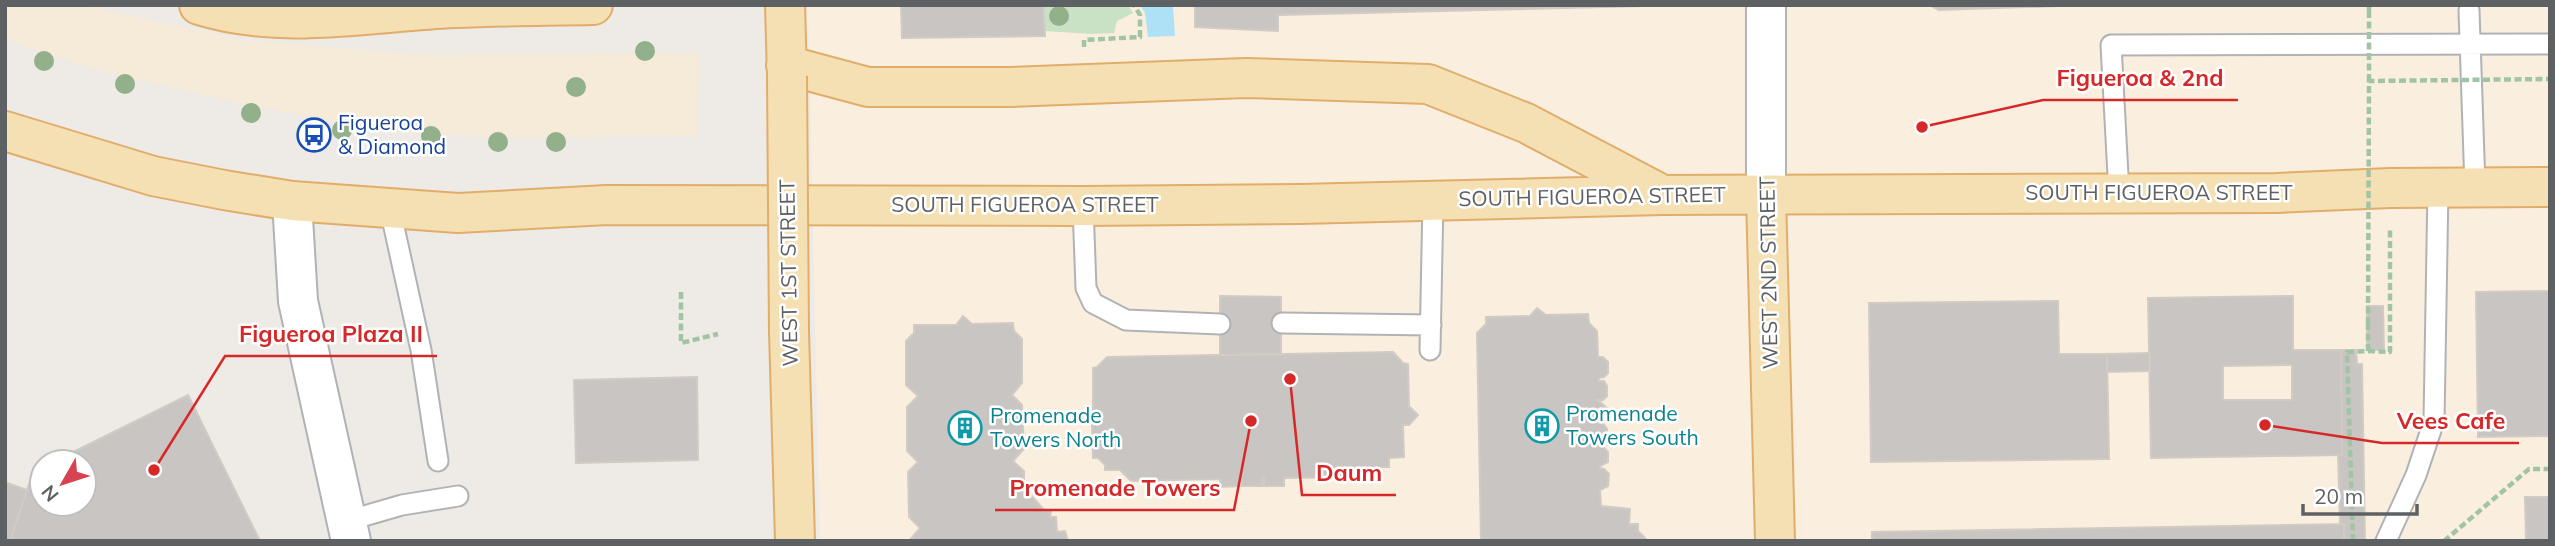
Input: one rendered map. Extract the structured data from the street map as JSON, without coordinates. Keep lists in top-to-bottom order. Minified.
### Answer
{"streets":{"main road":["SOUTH FIGUEROA STREET","WEST 1ST STREET","WEST 2ND STREET"]},"crossings":[["SOUTH FIGUEROA STREET","WEST 2ND STREET"]],"places":{"other":["Figueroa & 2nd","Daum","Promenade Towers","Vees Cafe","Figueroa Plaza II"],"bus stop":["Figueroa & Diamond"],"building":["Promenade Towers South","Promenade Towers North"]},"scale_bar":"20 m","north":"bottom left"}
